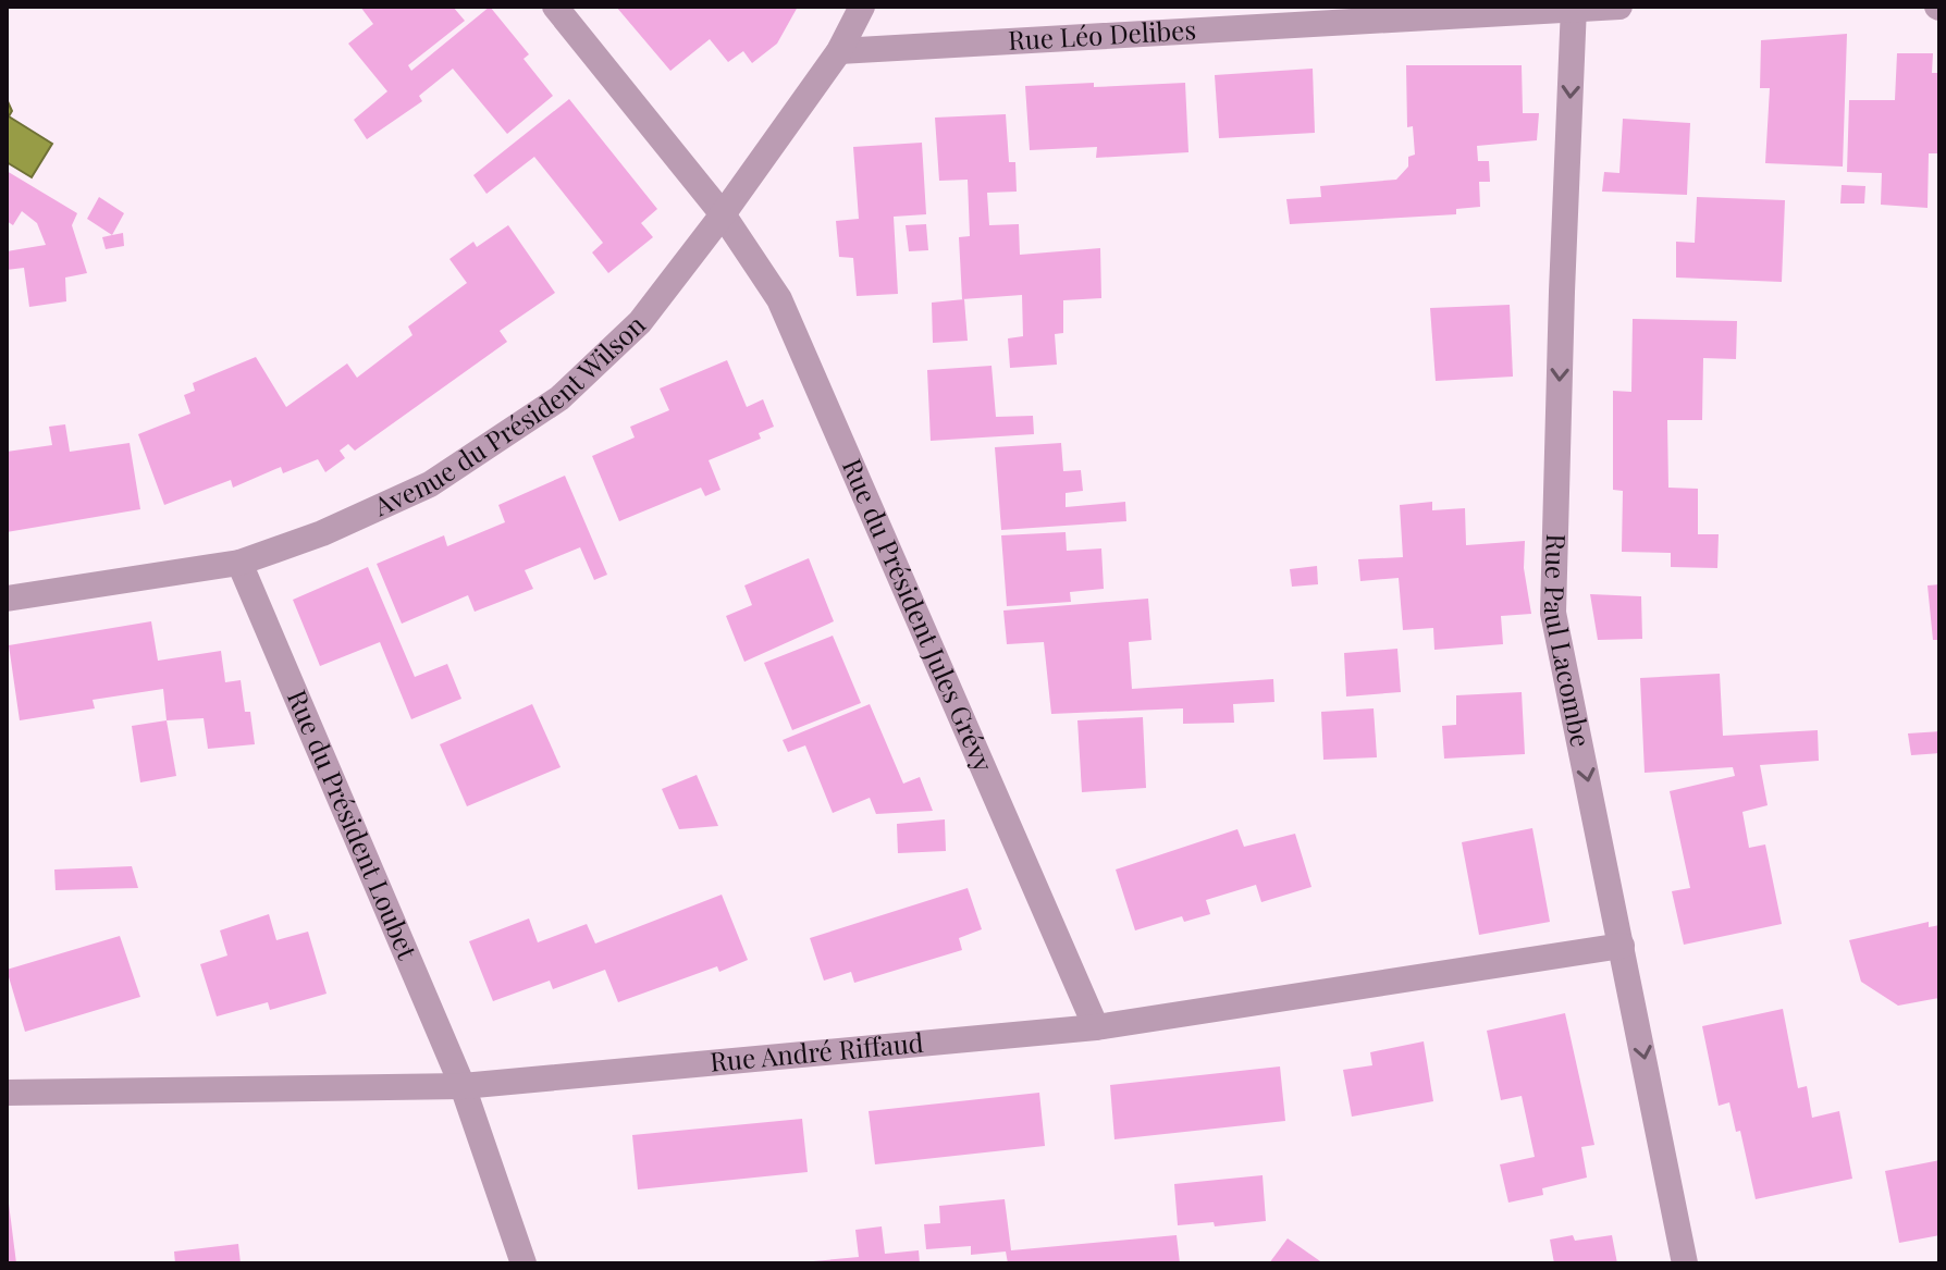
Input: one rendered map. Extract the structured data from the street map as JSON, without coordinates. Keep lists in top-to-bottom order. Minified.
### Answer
{"streets":{"street":["Rue Léo Delibes","Avenue du Président Wilson","Rue du Président Jules Grévy","Rue Paul Lacombe","Rue du Président Loubet","Rue André Riffaud"]},"crossings":[["Rue Léo Delibes","Avenue du Président Wilson"],["Rue Léo Delibes","Rue Paul Lacombe"],["Avenue du Président Wilson","Rue du Président Jules Grévy"],["Avenue du Président Wilson","Rue du Président Loubet"],["Rue du Président Jules Grévy","Rue André Riffaud"],["Rue Paul Lacombe","Rue André Riffaud"],["Rue du Président Loubet","Rue André Riffaud"]],"one_way":["Rue Paul Lacombe"]}
